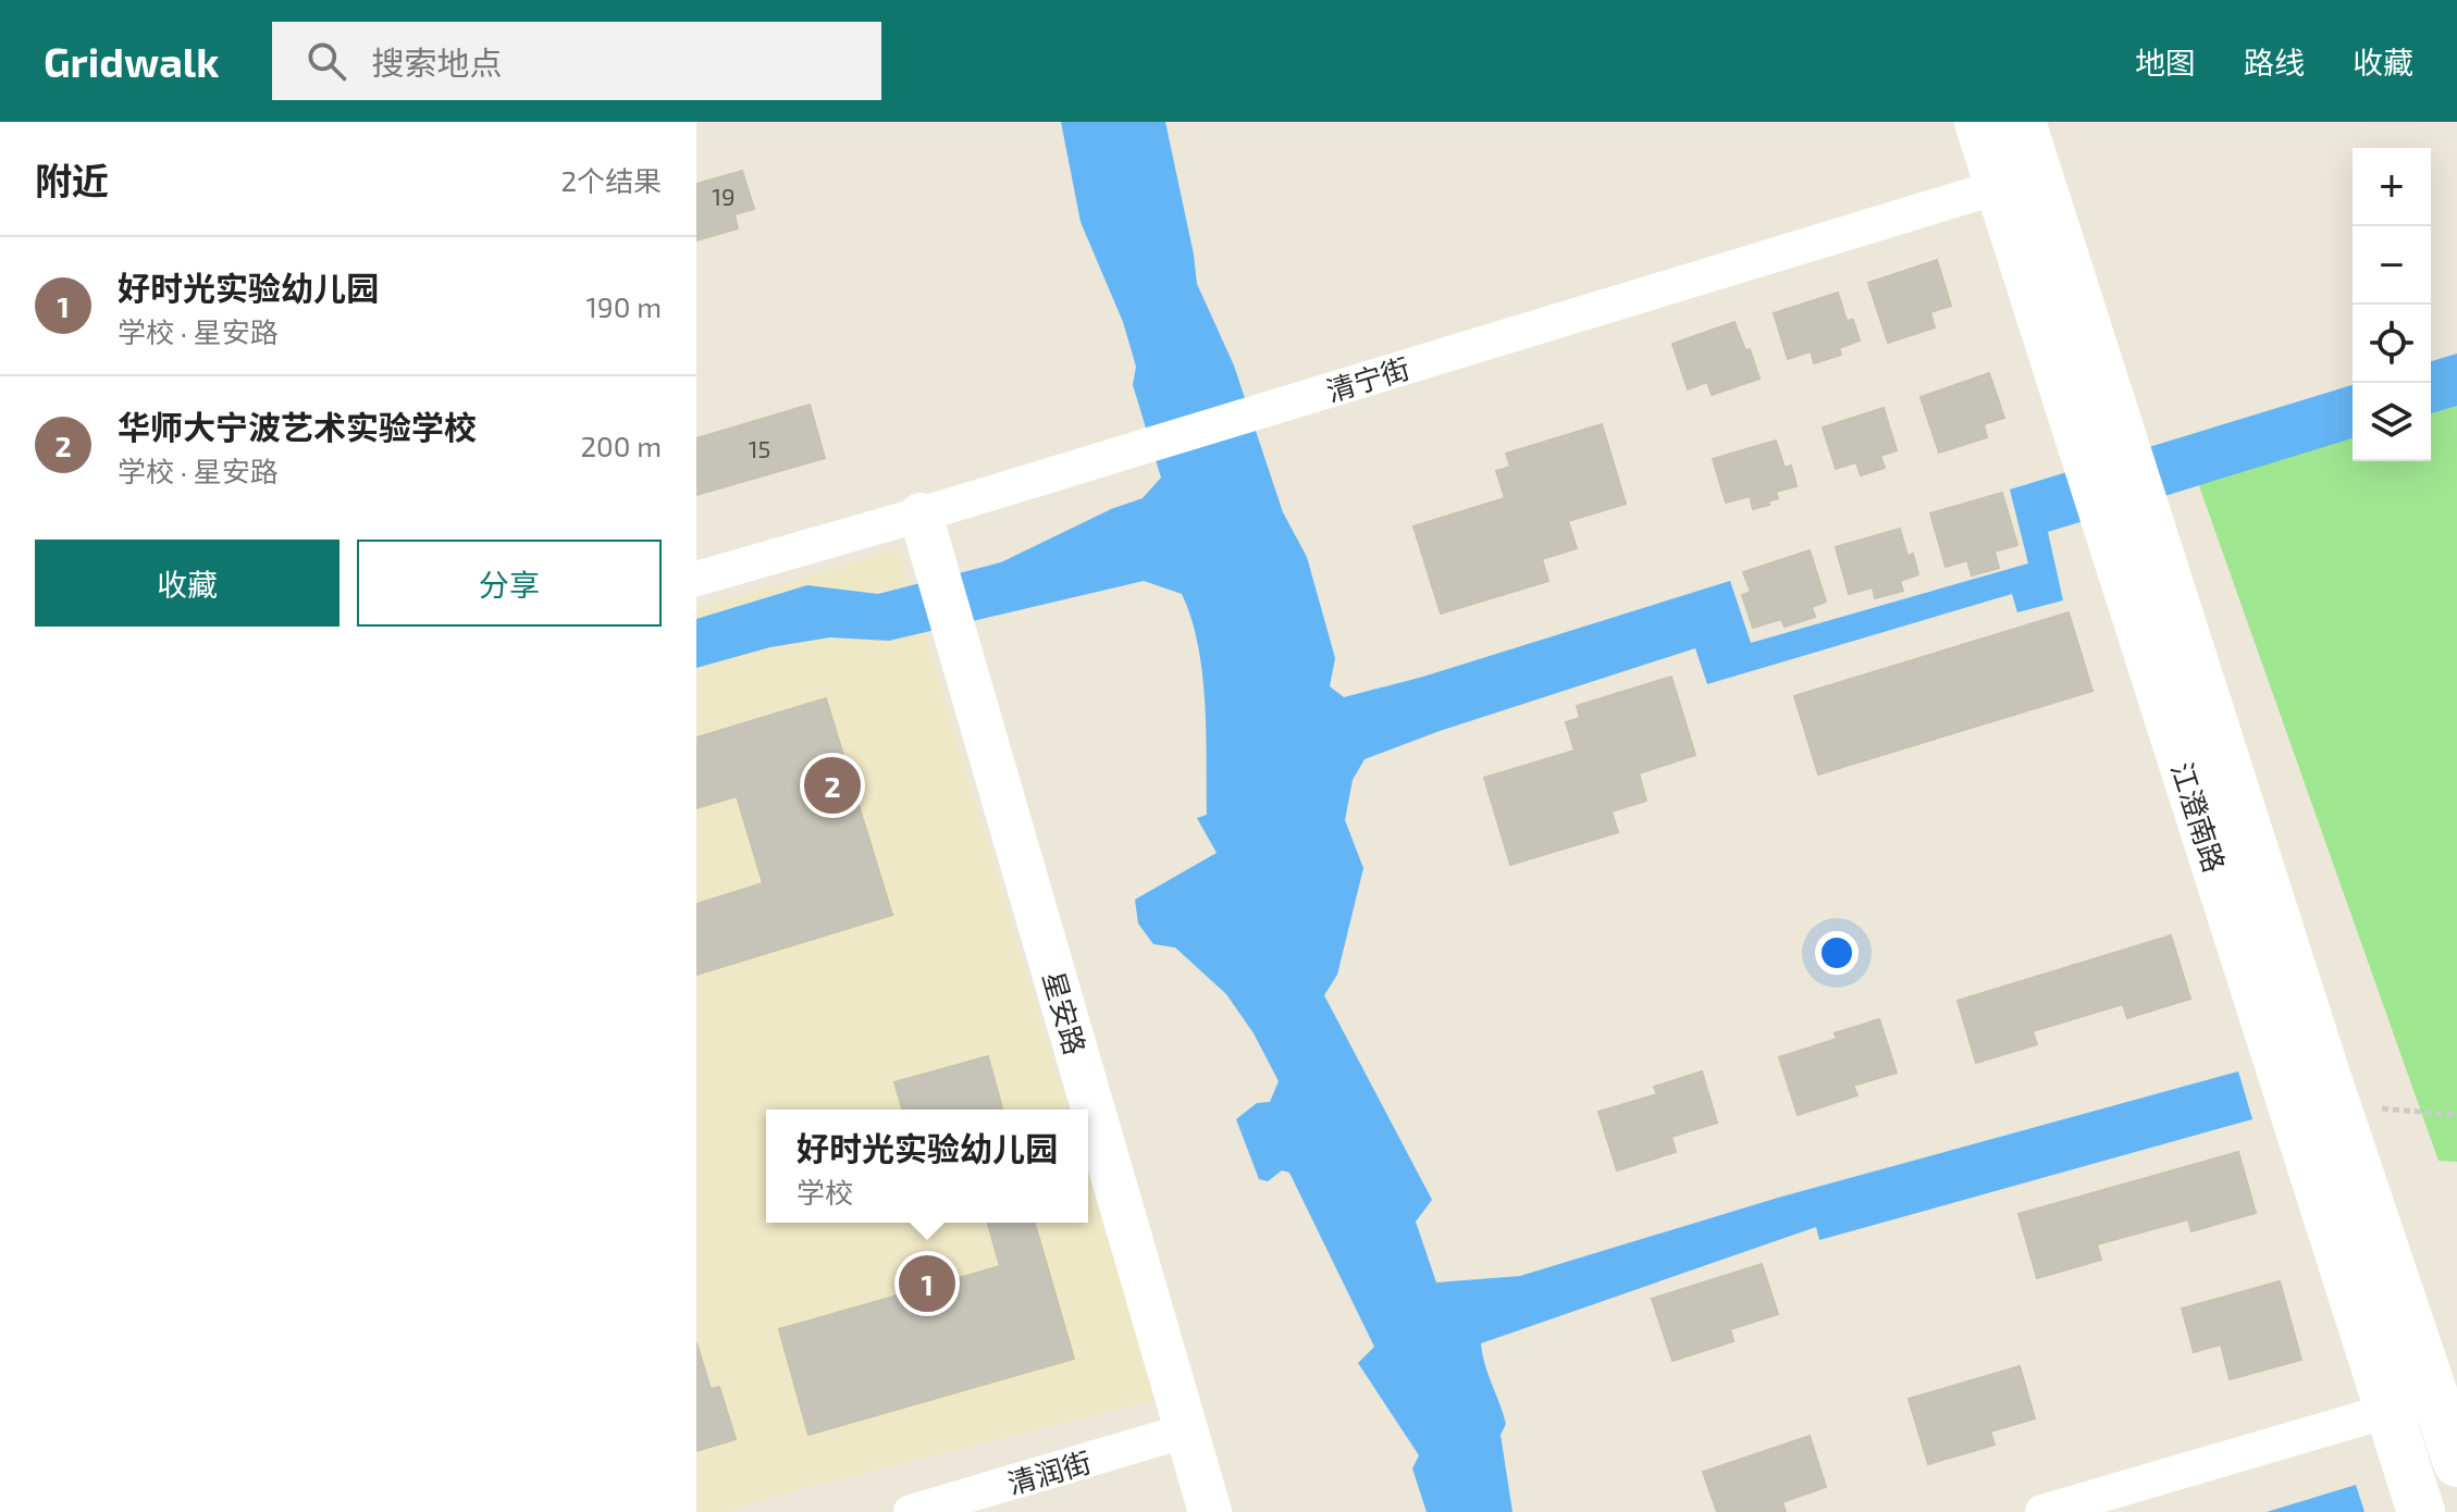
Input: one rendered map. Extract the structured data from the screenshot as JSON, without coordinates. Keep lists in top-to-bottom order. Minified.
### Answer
{"streets":{"main road":["江澄南路"],"street":["清宁街","星安路","清润街"]},"crossings":[["清宁街","江澄南路"],["清宁街","星安路"],["星安路","清润街"]],"house_numbers":["19","15"],"page":{"header":"Gridwalk","search":"搜索地点","nav":["地图","路线","收藏"],"heading":["附近","2个结果"],"map_buttons":["+","−"],"list":[{"mark":"1","name":"好时光实验幼儿园","note":"学校 · 星安路","value":"190 m"},{"mark":"2","name":"华师大宁波艺术实验学校","note":"学校 · 星安路","value":"200 m"}],"buttons":["收藏","分享"],"pins":["2","1"],"popup":["好时光实验幼儿园","学校"]}}
